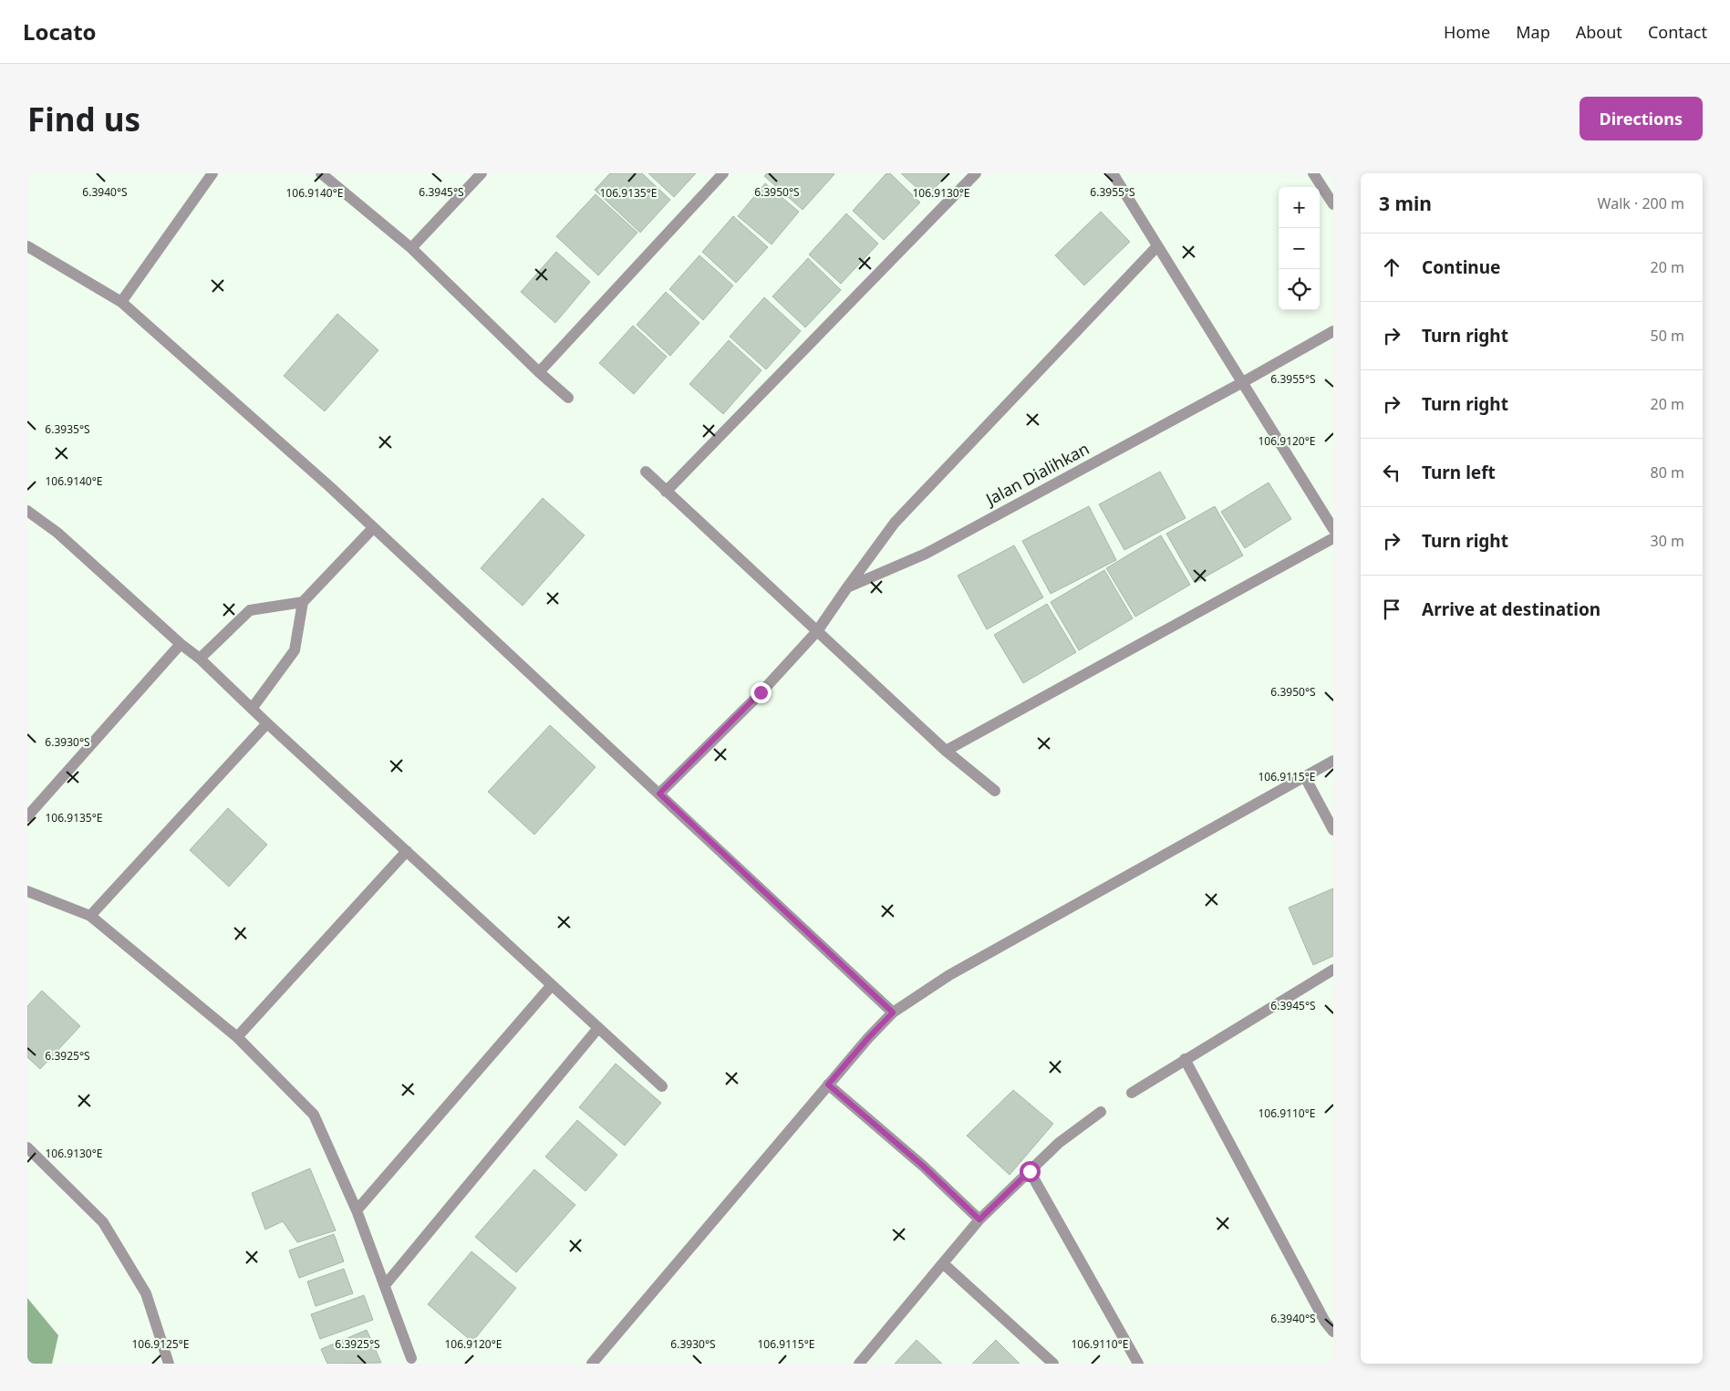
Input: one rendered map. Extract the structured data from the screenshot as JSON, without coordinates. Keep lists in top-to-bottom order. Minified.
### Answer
{"streets":{"street":["Jalan Dialihkan"]},"page":{"header":"Locato","nav":["Home","Map","About","Contact"],"buttons":"Directions","title":"Find us","heading":["3 min","Walk · 200 m"],"map_buttons":["+","−"],"list":[["Continue","20 m"],["Turn right","50 m"],["Turn right","20 m"],["Turn left","80 m"],["Turn right","30 m"],"Arrive at destination"]},"coordinates":["6.3940°S","6.3945°S","6.3950°S","6.3955°S","106.9135°E","106.9140°E","106.9130°E","6.3935°S","106.9120°E","6.3930°S","106.9115°E","6.3925°S","106.9110°E","106.9125°E"]}
